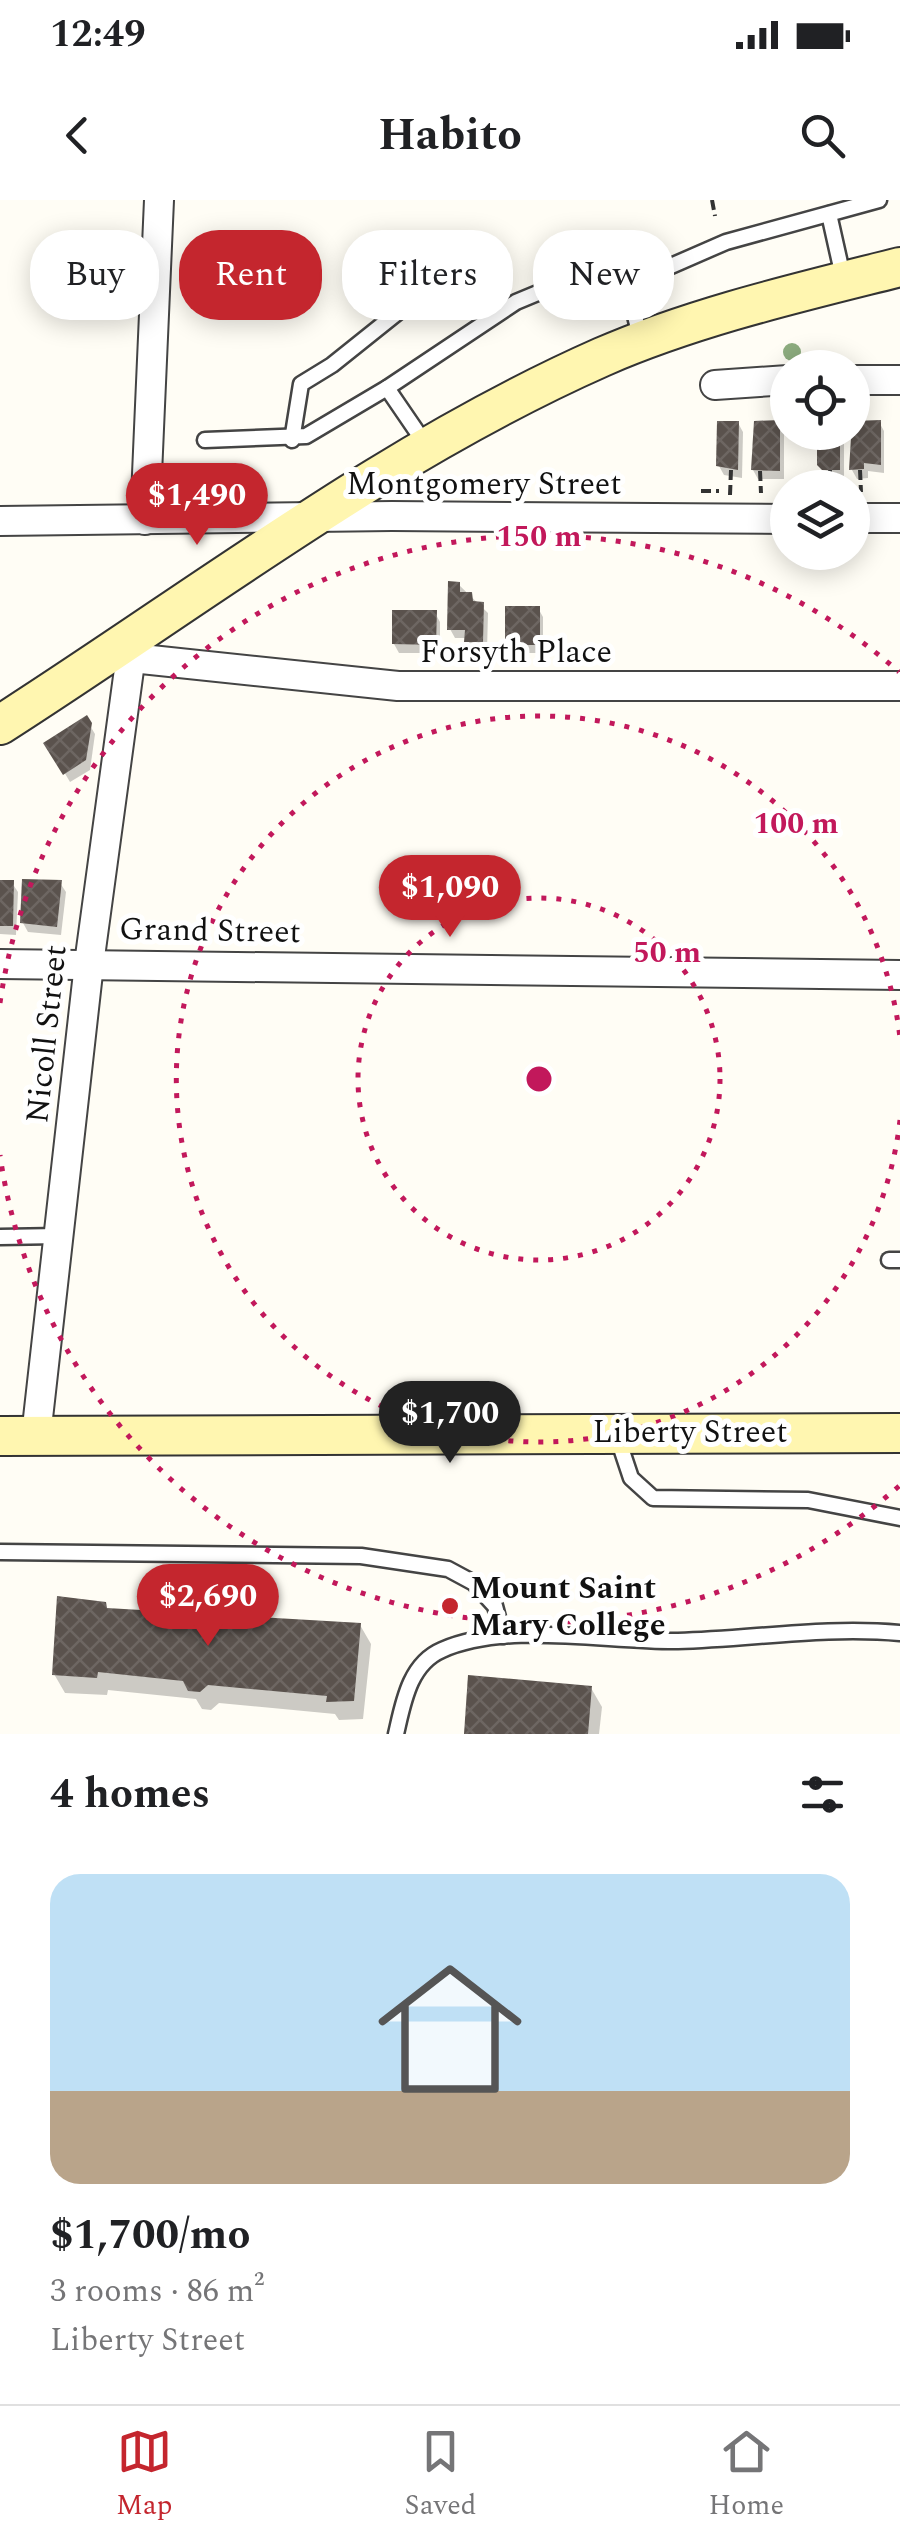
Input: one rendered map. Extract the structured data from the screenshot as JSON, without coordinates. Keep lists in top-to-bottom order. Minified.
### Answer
{"streets":{"street":["Montgomery Street","Forsyth Place","Grand Street","Nicoll Street","Liberty Street"]},"crossings":[["Forsyth Place","Nicoll Street"],["Grand Street","Nicoll Street"],["Nicoll Street","Liberty Street"]],"places":["Mount Saint Mary College"],"page":{"status":"12:49","header":"Habito","chip":["Buy","Rent","Filters","New"],"price":["$1,490","$1,090","$1,700","$2,690"],"heading":"4 homes","list":[{"name":"$1,700/mo","note":"3 rooms · 86 m² · Liberty Street"}],"tabs":["Map","Saved","Home"]},"rings":["150 m","100 m","50 m"]}
